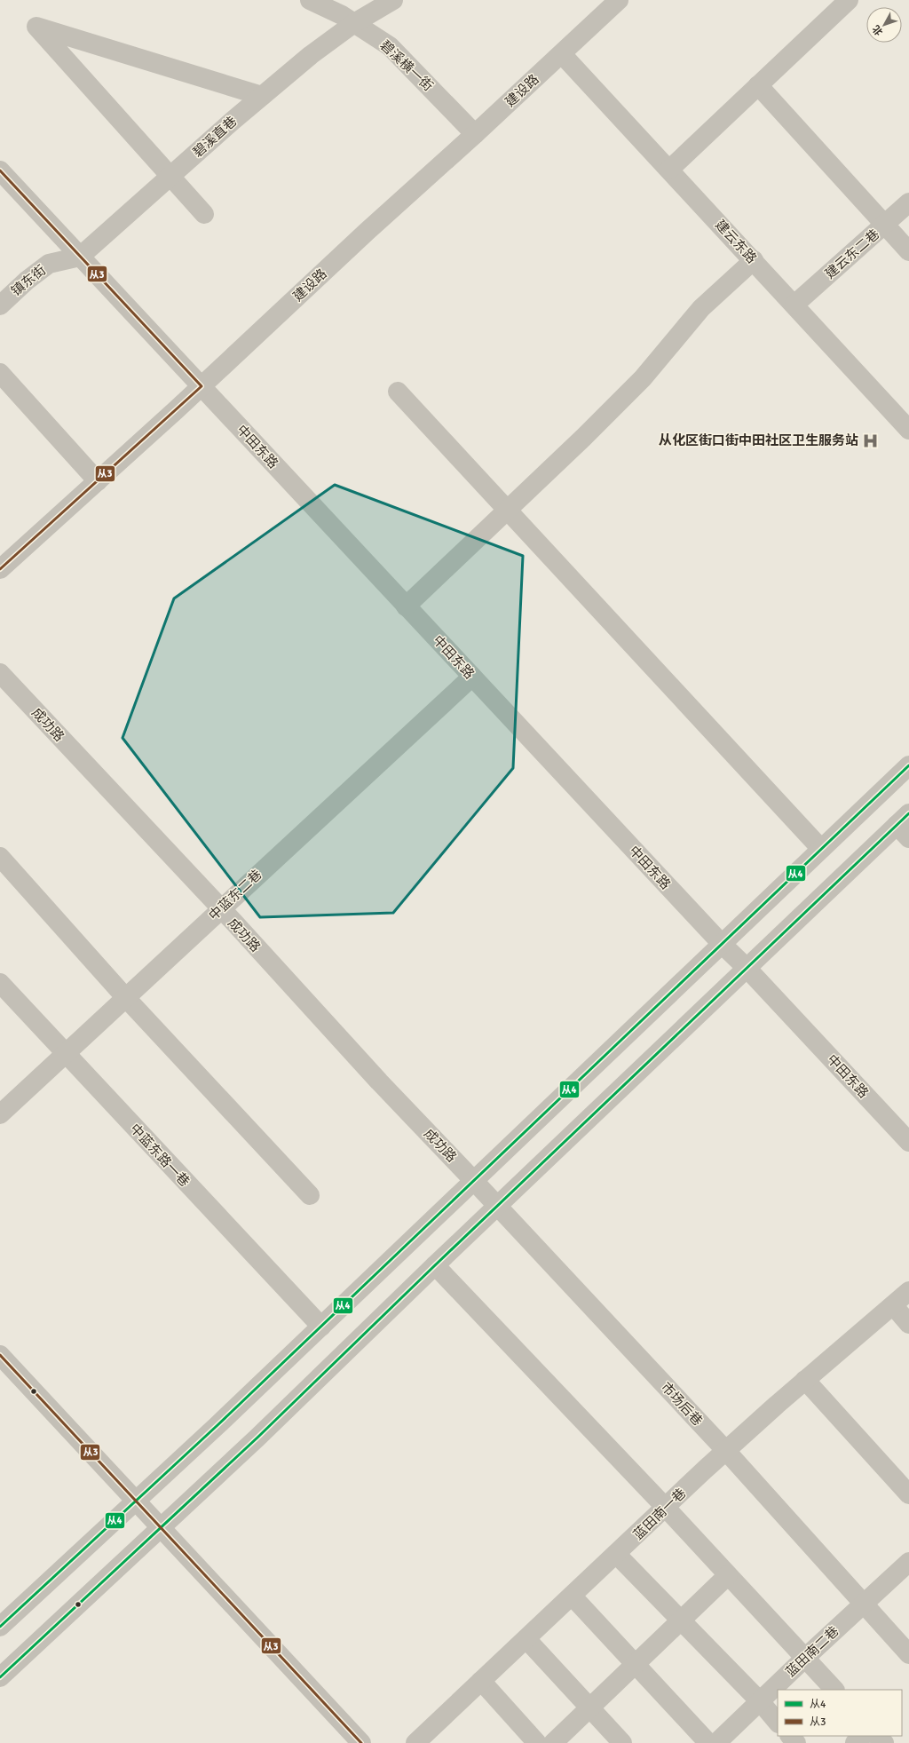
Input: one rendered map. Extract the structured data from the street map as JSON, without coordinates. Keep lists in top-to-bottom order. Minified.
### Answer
{"streets":{"street":["碧溪横一街","建设路","碧溪直巷","建云东路","建云东二巷","镇东街","中田东路","成功路","中蓝东二巷","中蓝东路一巷","市场后巷","蓝田南一巷","蓝田南二巷"]},"crossings":[["碧溪横一街","建设路"],["碧溪横一街","碧溪直巷"],["建设路","建云东路"],["建设路","中田东路"],["碧溪直巷","镇东街"],["碧溪直巷","中田东路"],["建云东路","建云东二巷"],["镇东街","中田东路"],["中田东路","中蓝东二巷"],["成功路","中蓝东二巷"],["成功路","市场后巷"],["中蓝东二巷","中蓝东路一巷"],["市场后巷","蓝田南一巷"],["市场后巷","蓝田南二巷"]],"places":{"hospital":["从化区街口街中田社区卫生服务站"]},"lines":["transit line 从3","transit line 从4"],"legend":["从4","从3"],"north":"bottom left"}
